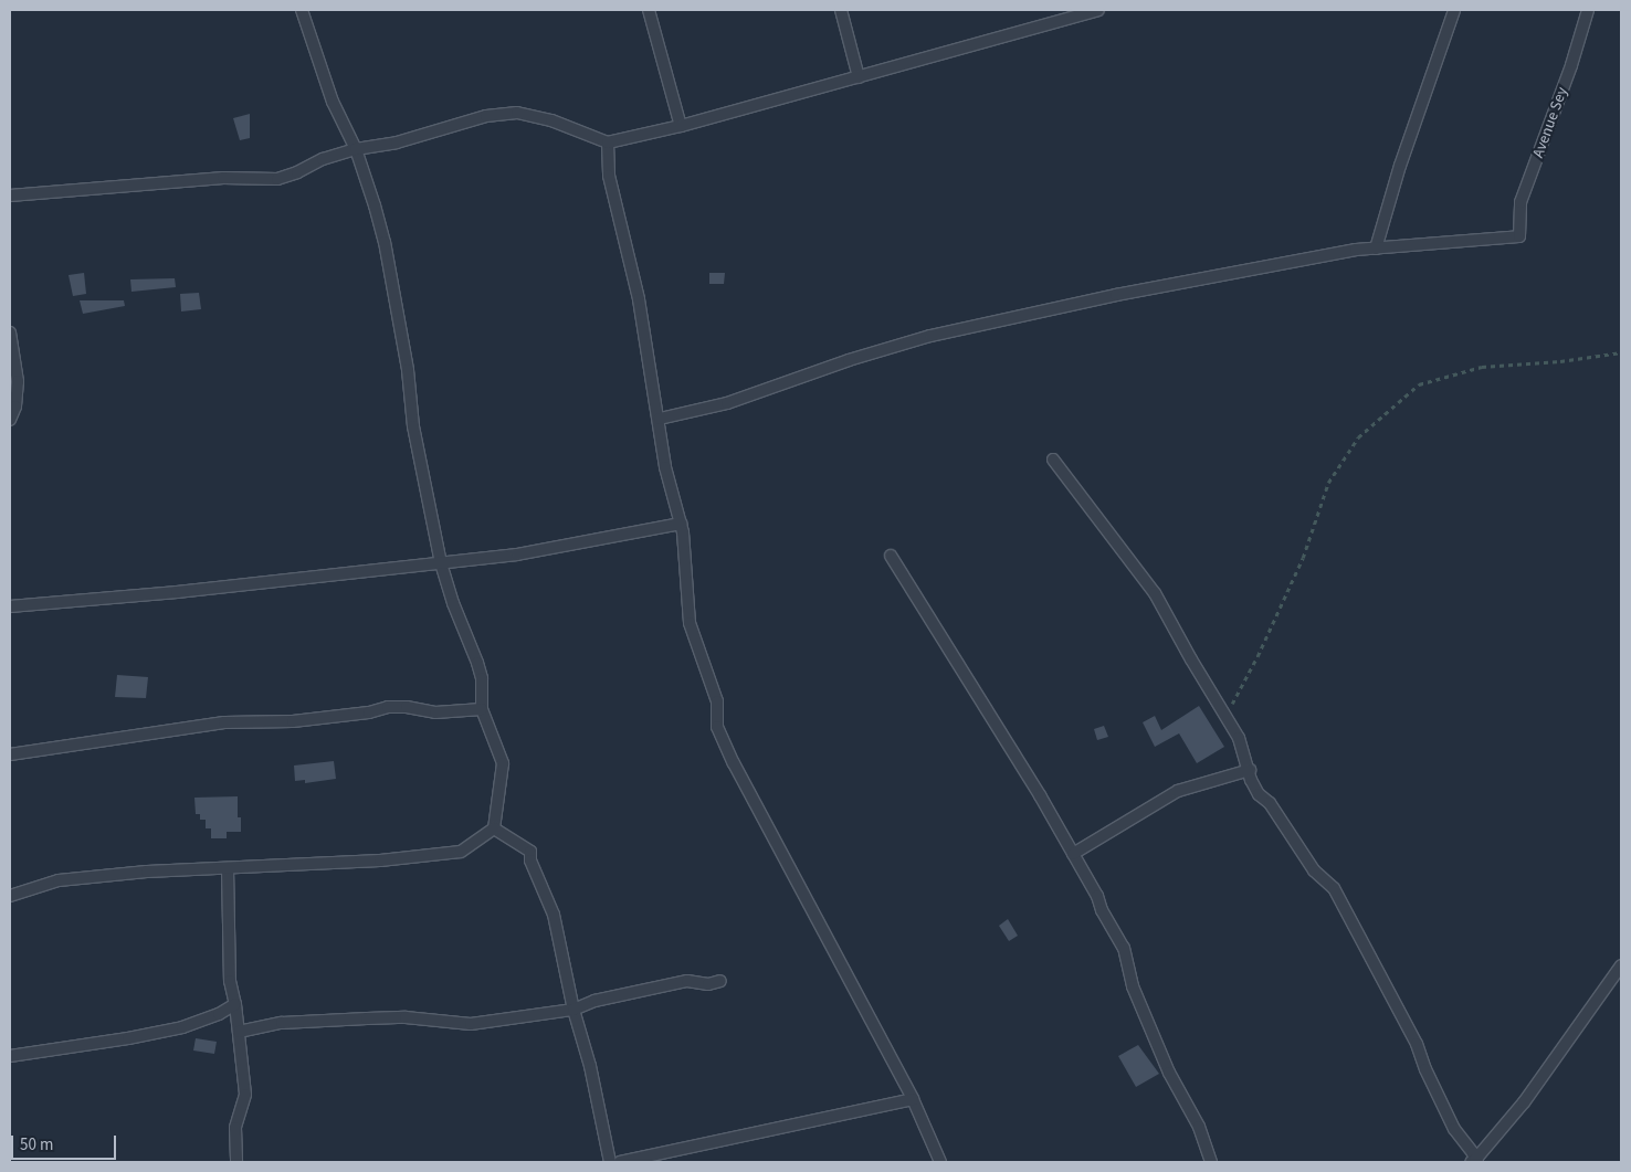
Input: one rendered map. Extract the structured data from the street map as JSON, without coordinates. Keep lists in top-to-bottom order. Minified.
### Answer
{"streets":{"street":["Avenue Sey"]},"scale_bar":"50 m"}
